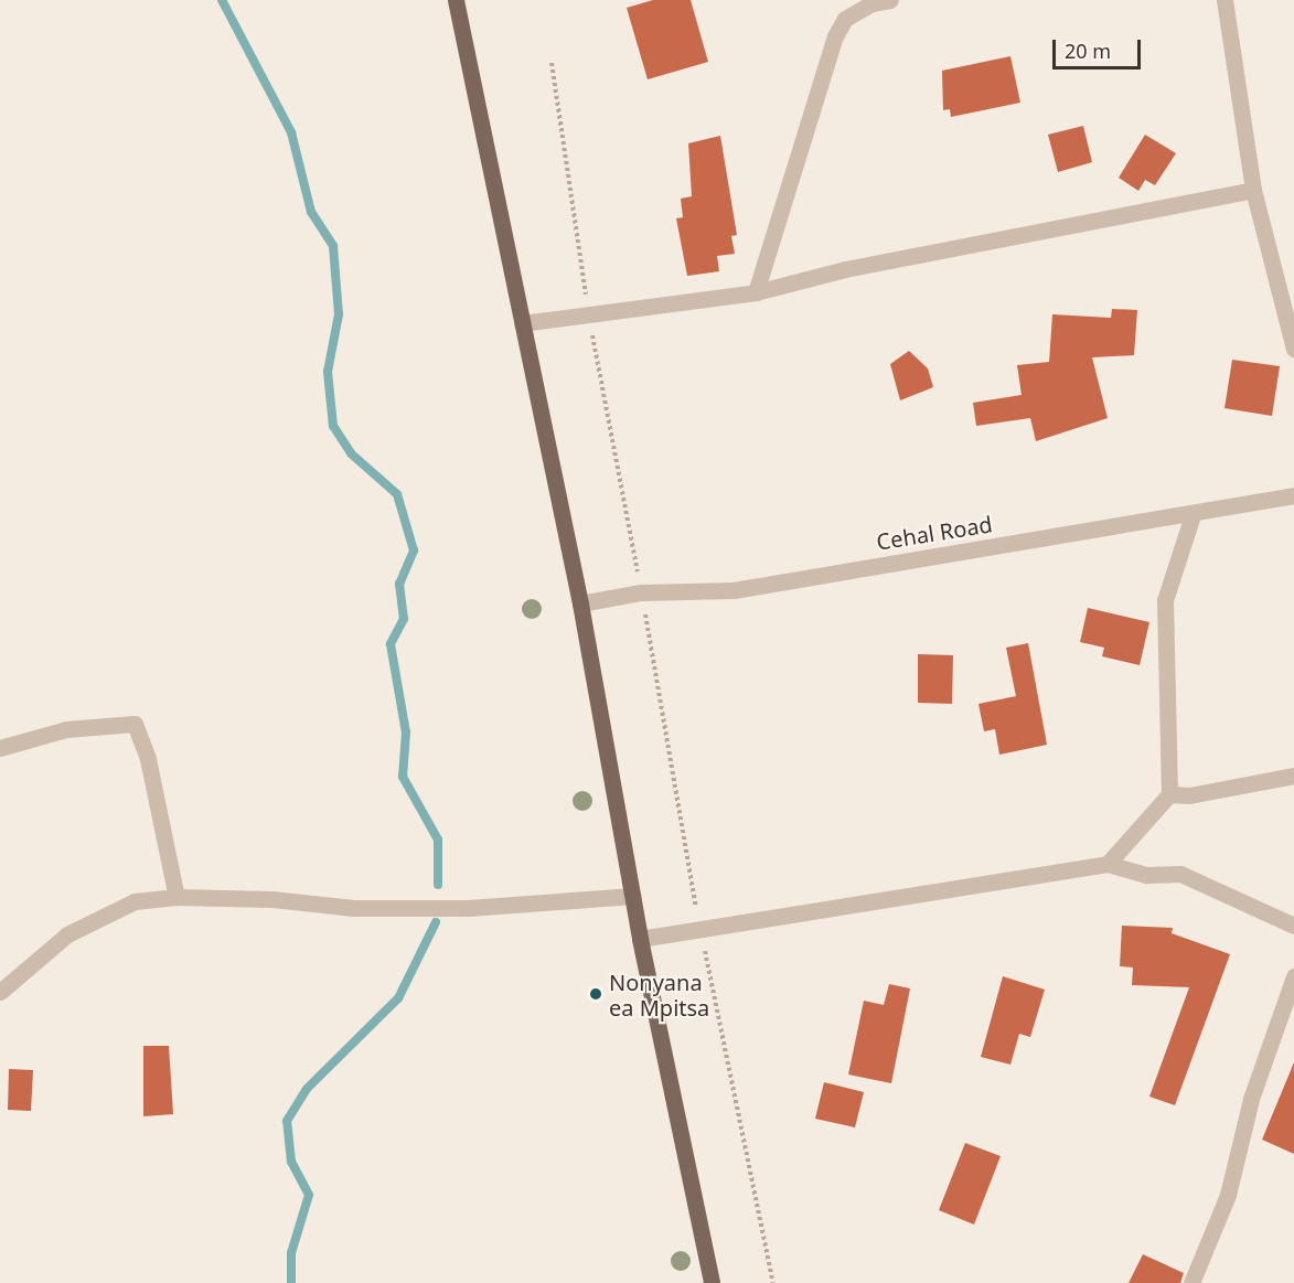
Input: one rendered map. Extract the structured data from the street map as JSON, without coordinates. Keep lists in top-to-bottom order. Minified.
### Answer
{"streets":{"street":["Cehal Road"]},"places":["Nonyana ea Mpitsa"],"scale_bar":"20 m"}
